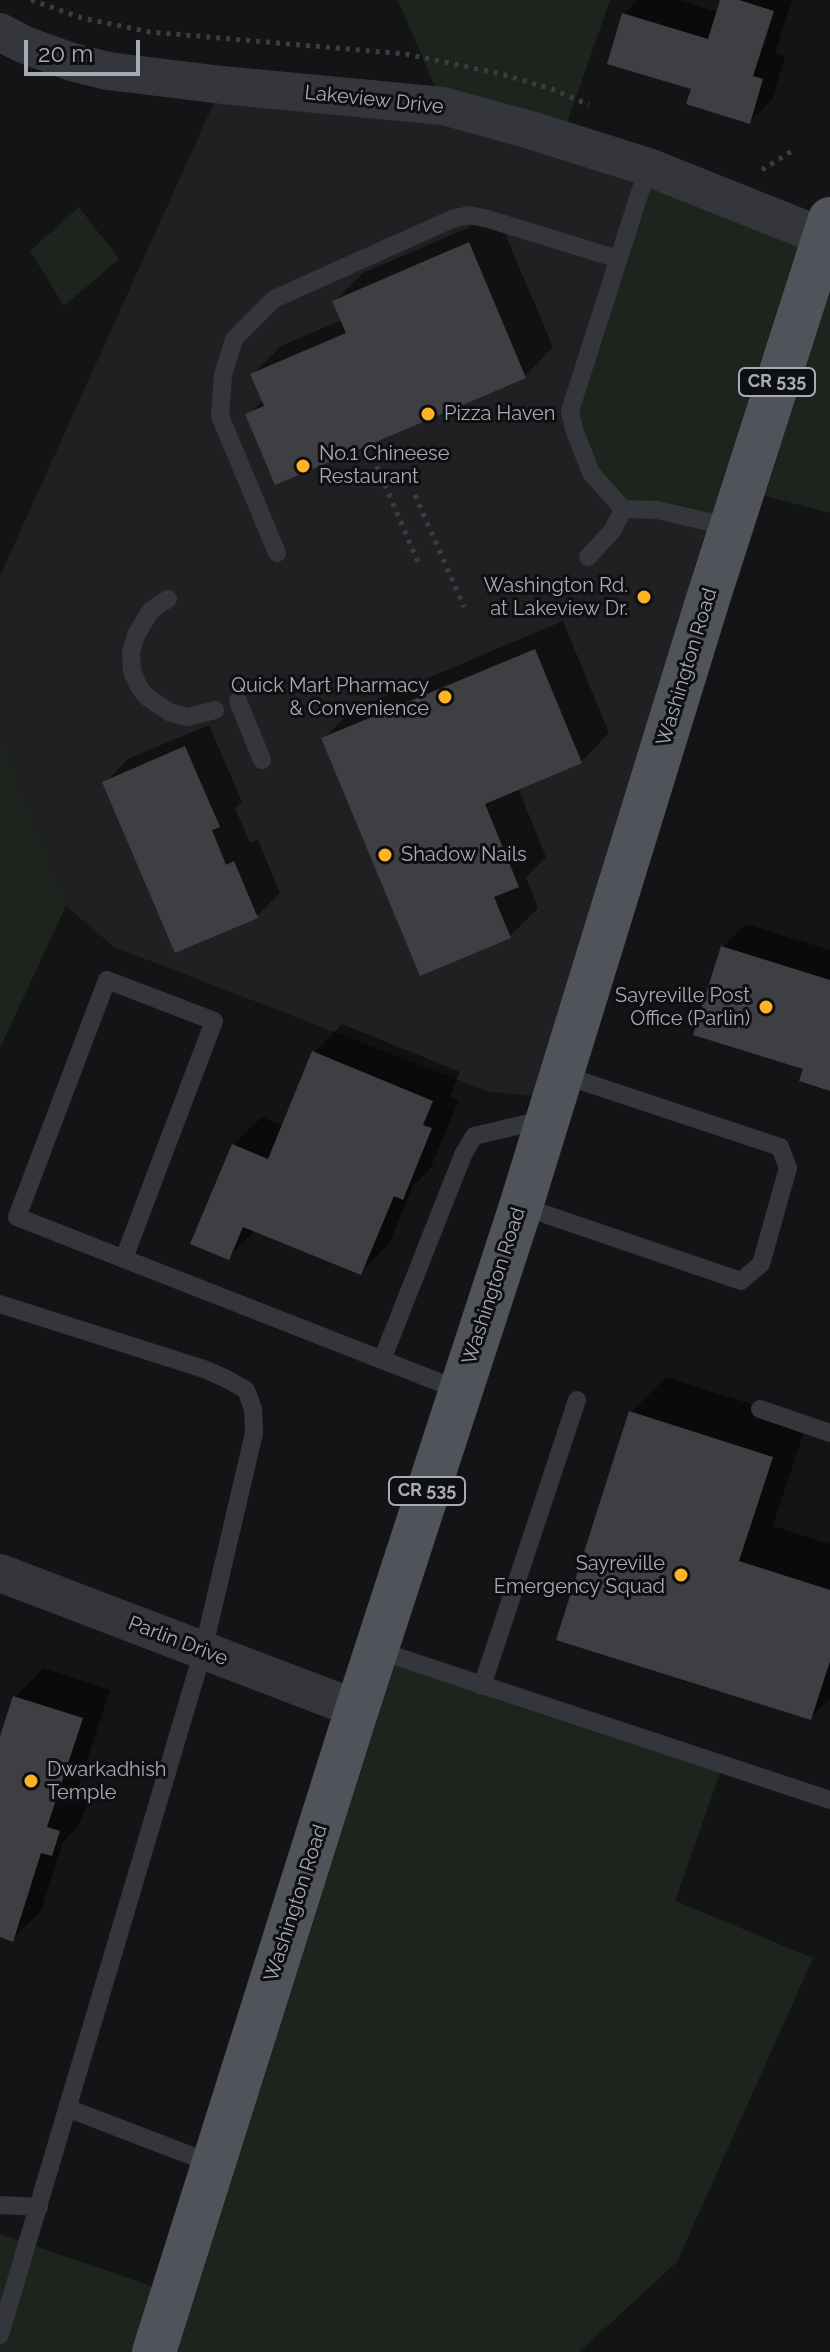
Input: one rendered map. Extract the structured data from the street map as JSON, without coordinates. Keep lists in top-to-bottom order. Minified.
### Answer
{"streets":{"main road":["CR 535","Washington Road"],"street":["Lakeview Drive","Parlin Drive"]},"crossings":[["Lakeview Drive","Washington Road"],["Washington Road","Parlin Drive"]],"places":["Pizza Haven","No.1 Chineese Restaurant","Washington Rd. at Lakeview Dr.","Quick Mart Pharmacy & Convenience","Shadow Nails","Sayreville Post Office (Parlin)","Sayreville Emergency Squad","Dwarkadhish Temple"],"scale_bar":"20 m"}
